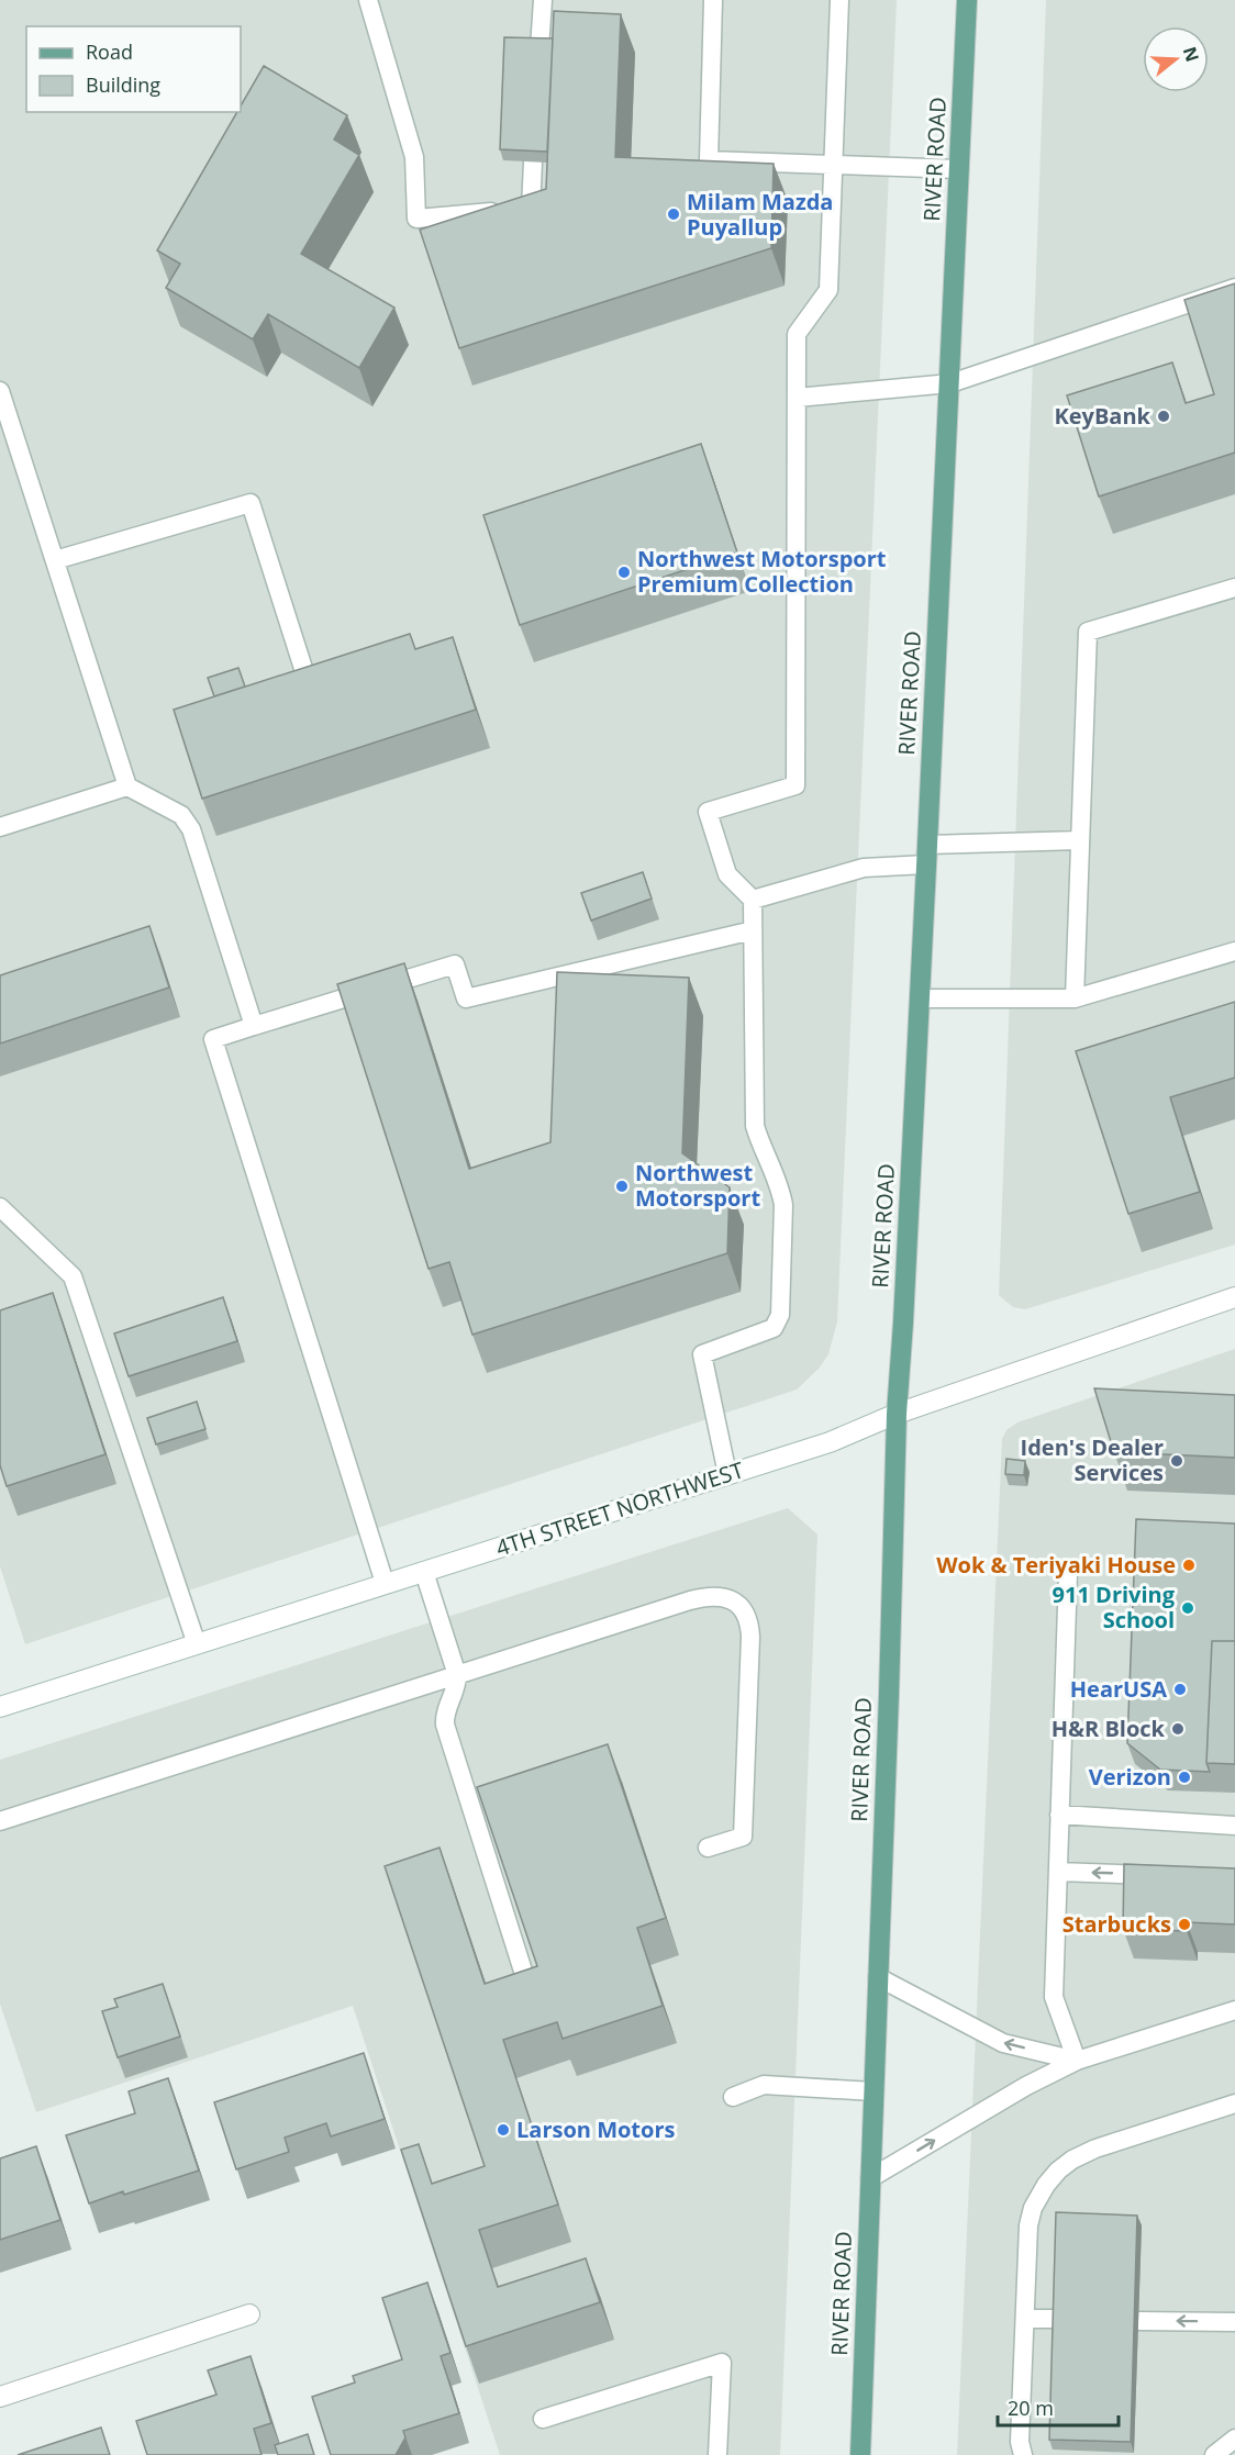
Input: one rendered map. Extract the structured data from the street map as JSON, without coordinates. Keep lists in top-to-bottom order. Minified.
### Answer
{"streets":{"main road":["RIVER ROAD","4TH STREET NORTHWEST"]},"crossings":[["RIVER ROAD","4TH STREET NORTHWEST"]],"places":["Milam Mazda Puyallup","KeyBank","Northwest Motorsport Premium Collection","Northwest Motorsport","Iden's Dealer Services","Wok & Teriyaki House","911 Driving School","HearUSA","H&R Block","Verizon","Starbucks","Larson Motors"],"legend":["Road","Building"],"scale_bar":"20 m","north":"right"}
